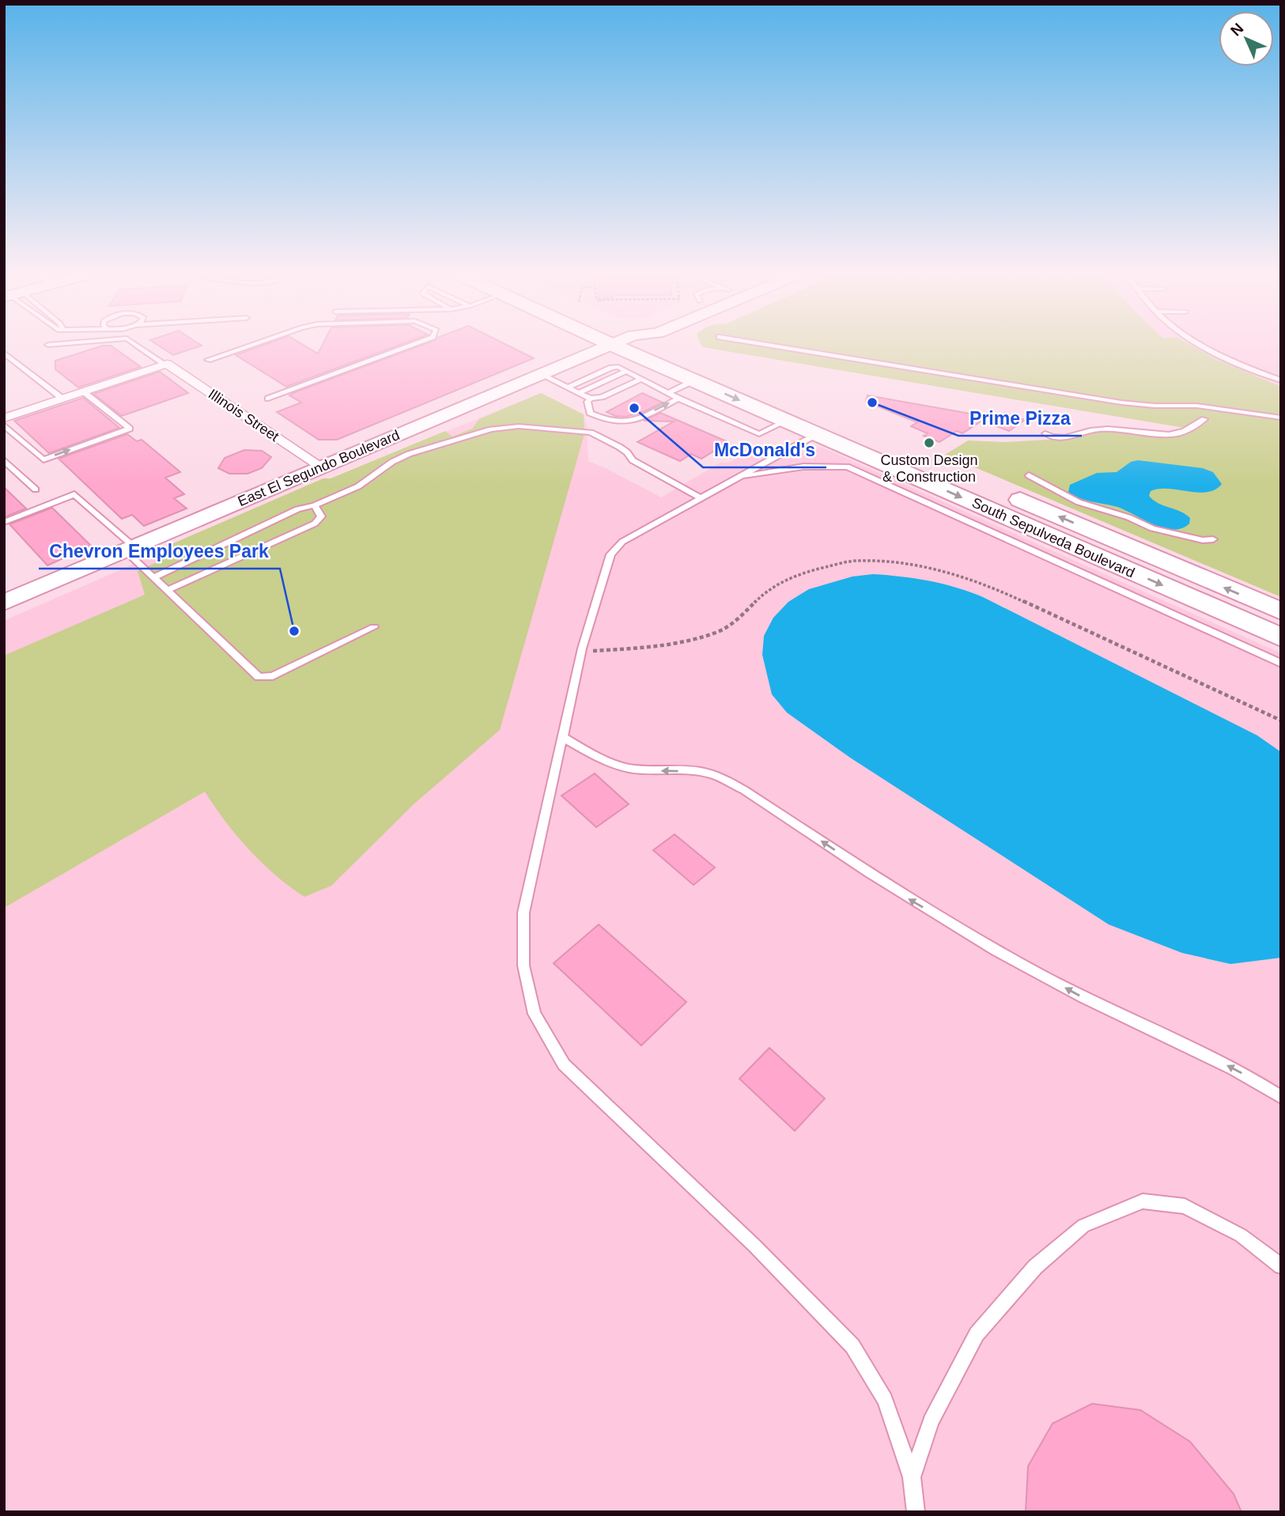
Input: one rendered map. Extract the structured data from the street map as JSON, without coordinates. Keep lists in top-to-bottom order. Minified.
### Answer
{"streets":{"highway":["South Sepulveda Boulevard"],"main road":["East El Segundo Boulevard"],"street":["Illinois Street"]},"crossings":[["Illinois Street","East El Segundo Boulevard"]],"places":["Prime Pizza","McDonald's","Custom Design & Construction","Chevron Employees Park"],"north":"top left"}
